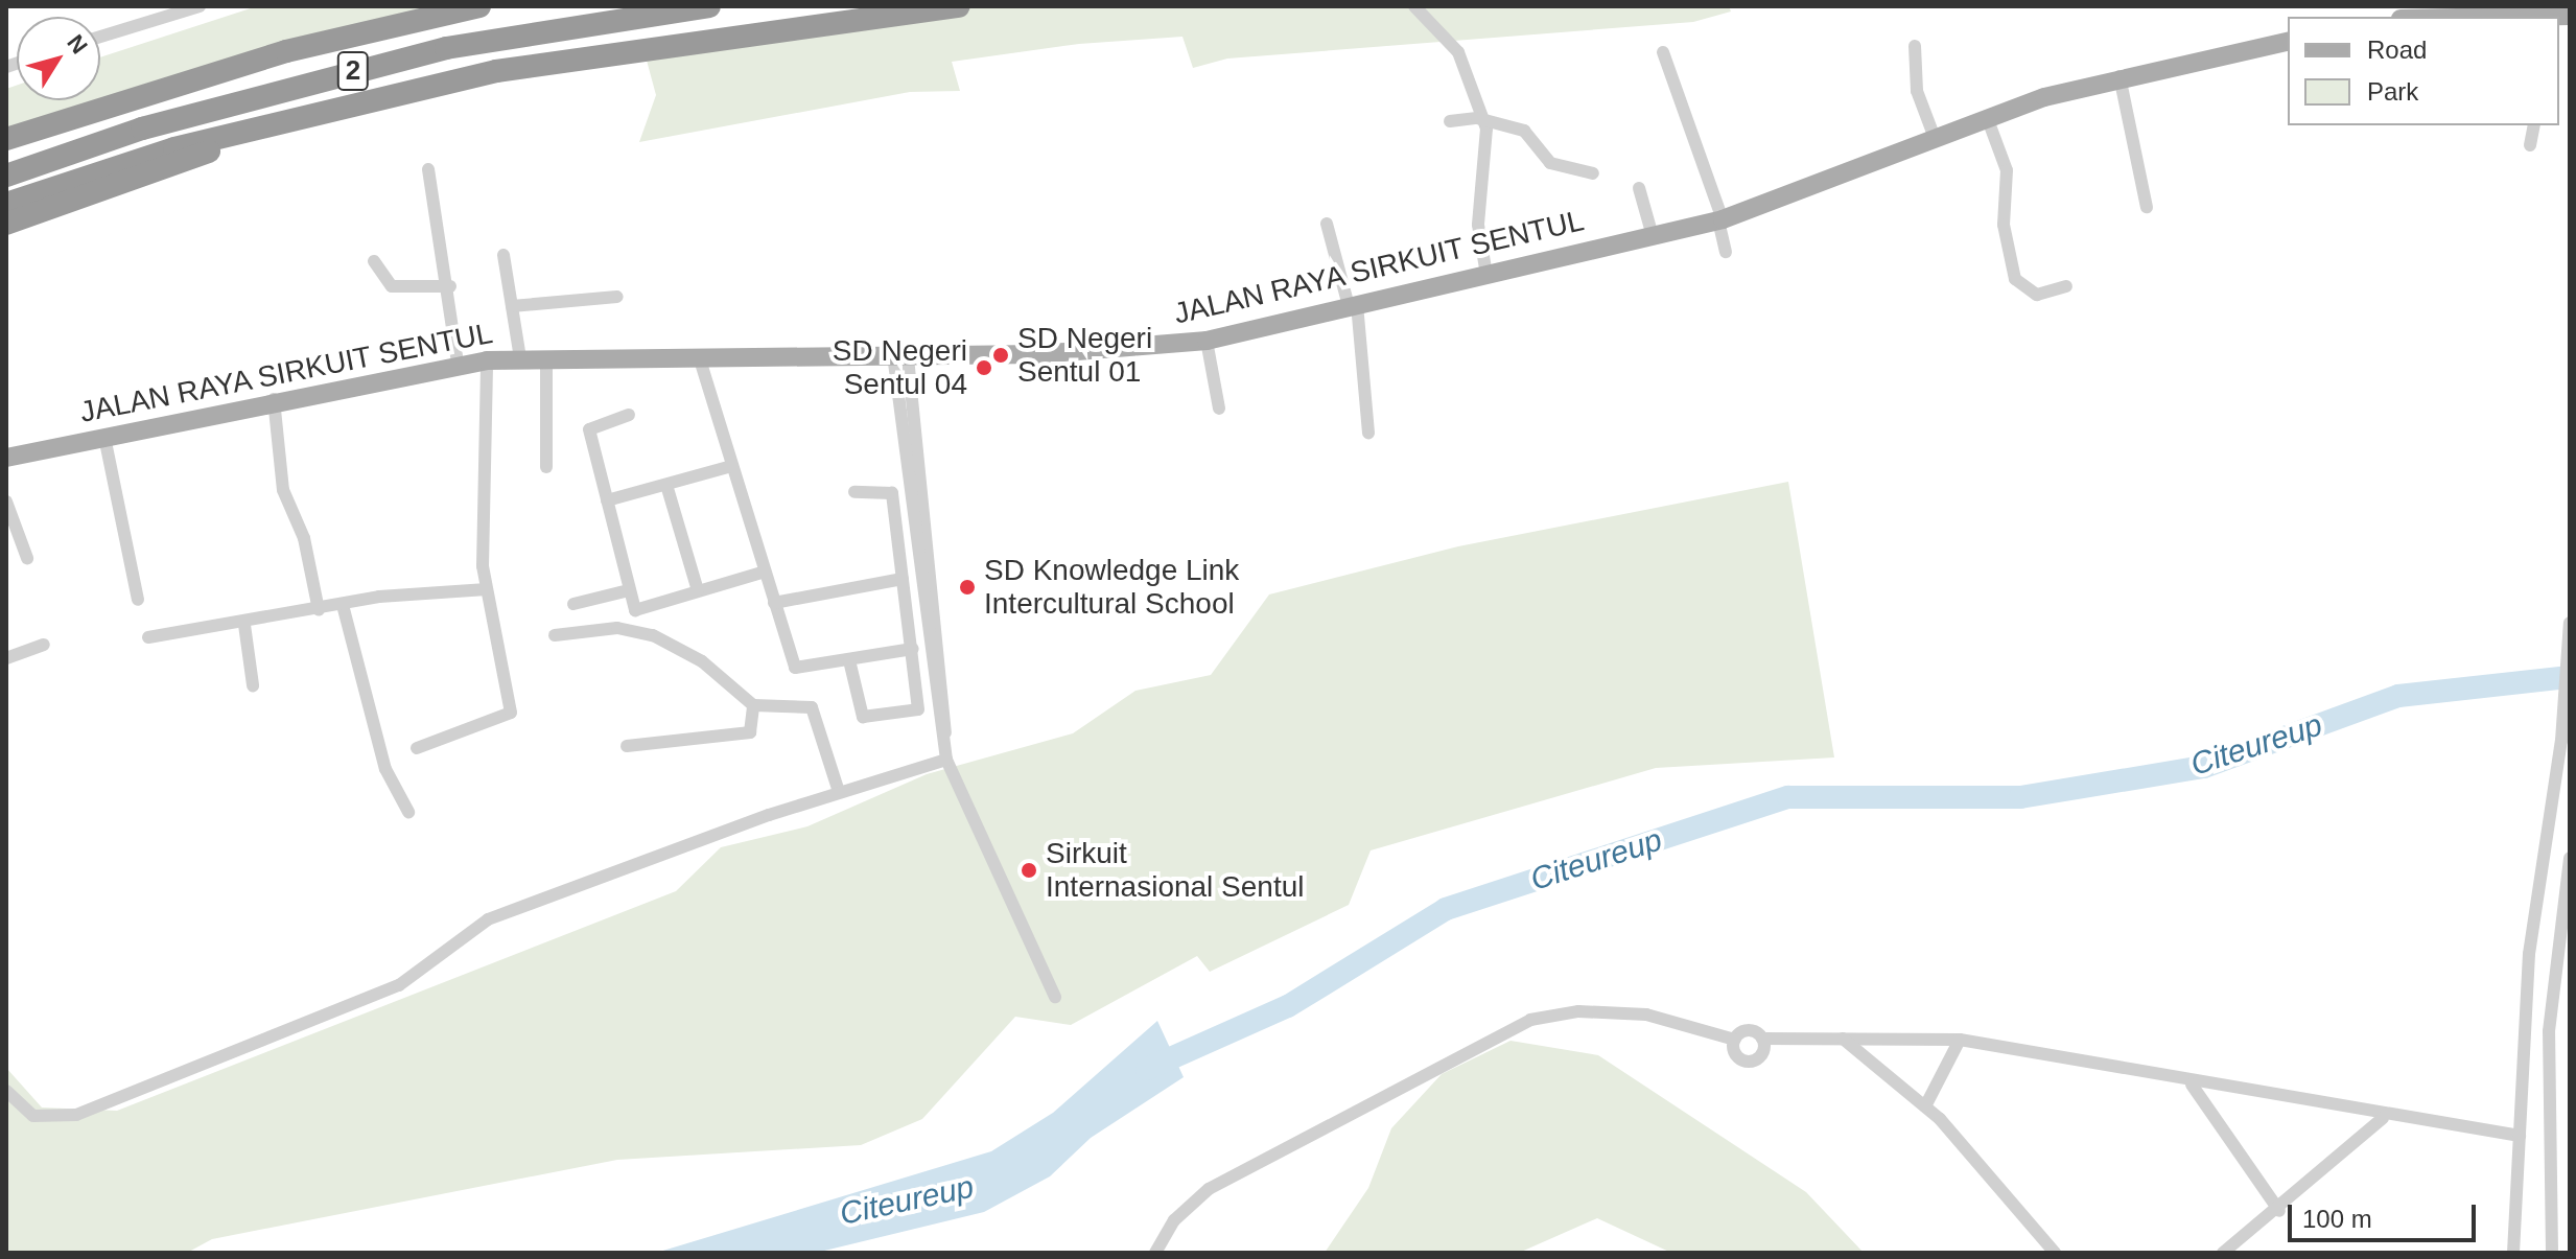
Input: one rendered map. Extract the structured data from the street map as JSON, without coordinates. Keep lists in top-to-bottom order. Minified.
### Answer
{"streets":{"highway":["2"],"main road":["JALAN RAYA SIRKUIT SENTUL"]},"water":["Citeureup"],"places":["SD Negeri Sentul 01","SD Negeri Sentul 04","SD Knowledge Link Intercultural School","Sirkuit Internasional Sentul"],"legend":["Road","Park"],"scale_bar":"100 m","north":"top right"}
